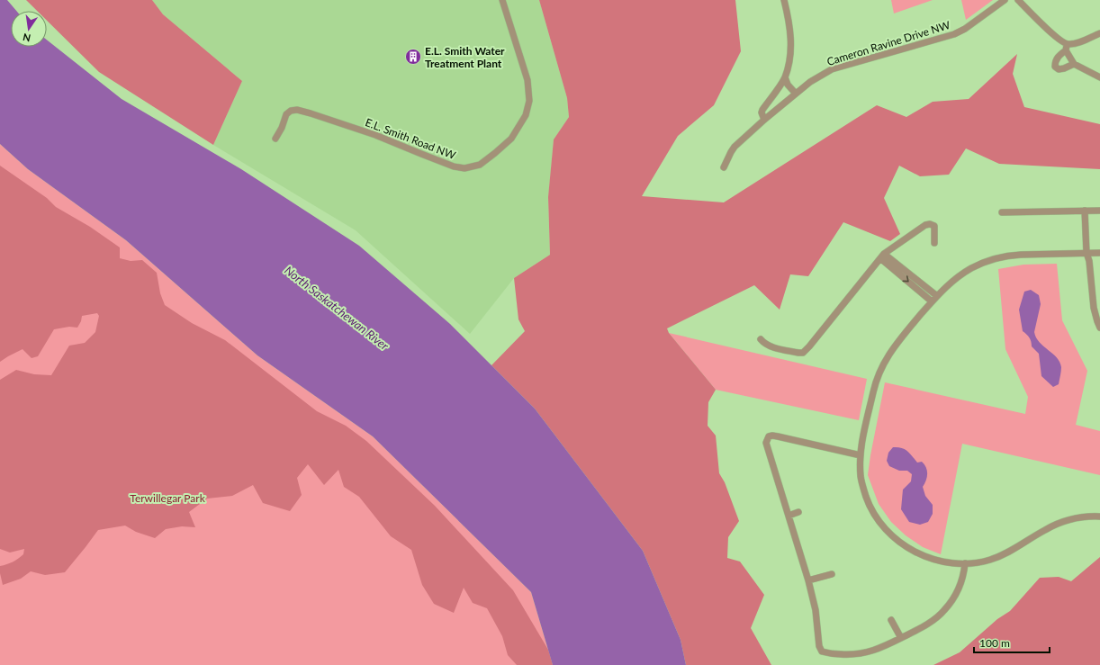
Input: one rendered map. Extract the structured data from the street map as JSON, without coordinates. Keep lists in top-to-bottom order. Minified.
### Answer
{"streets":{"street":["Cameron Ravine Drive NW","E.L. Smith Road NW"]},"water":["North Saskatchewan River"],"parks":["Terwillegar Park"],"places":{"building":["E.L. Smith Water Treatment Plant"]},"scale_bar":"100 m","north":"bottom"}
